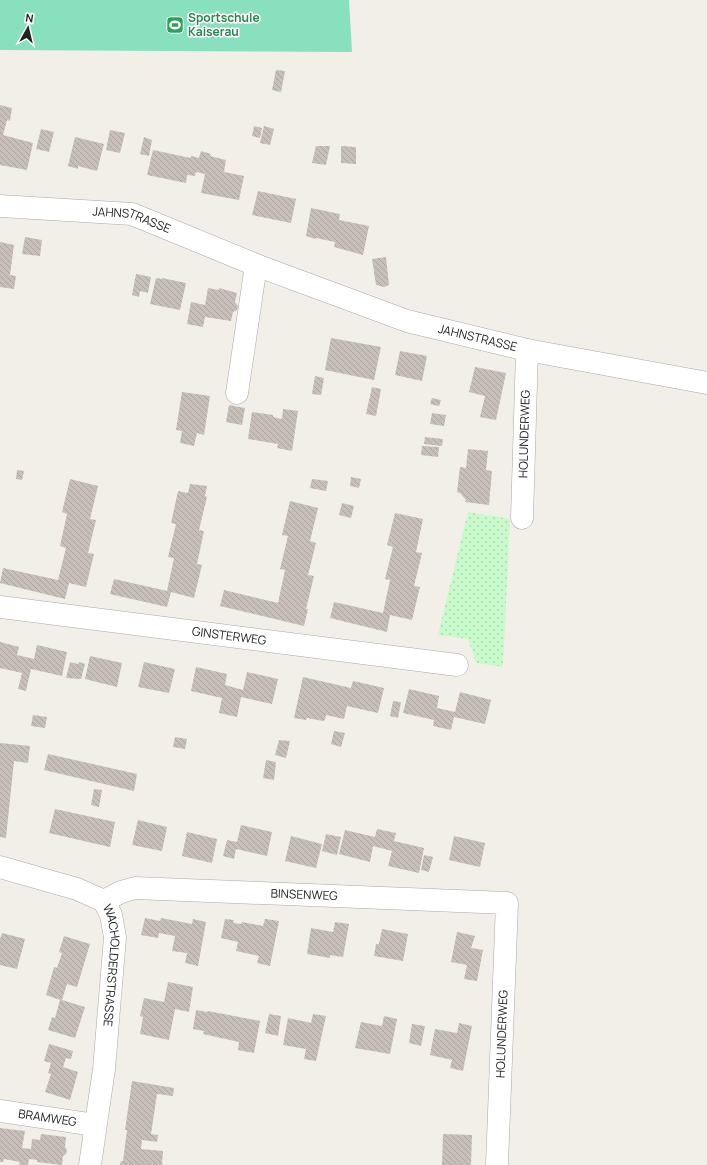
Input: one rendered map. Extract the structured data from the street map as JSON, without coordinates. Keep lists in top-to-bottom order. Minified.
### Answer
{"streets":{"street":["JAHNSTRASSE","HOLUNDERWEG","GINSTERWEG","BINSENWEG","WACHOLDERSTRASSE","BRAMWEG"]},"crossings":[["JAHNSTRASSE","HOLUNDERWEG"],["HOLUNDERWEG","BINSENWEG"],["BINSENWEG","WACHOLDERSTRASSE"],["WACHOLDERSTRASSE","BRAMWEG"]],"places":{"sports":["Sportschule Kaiserau"]},"north":"top"}
